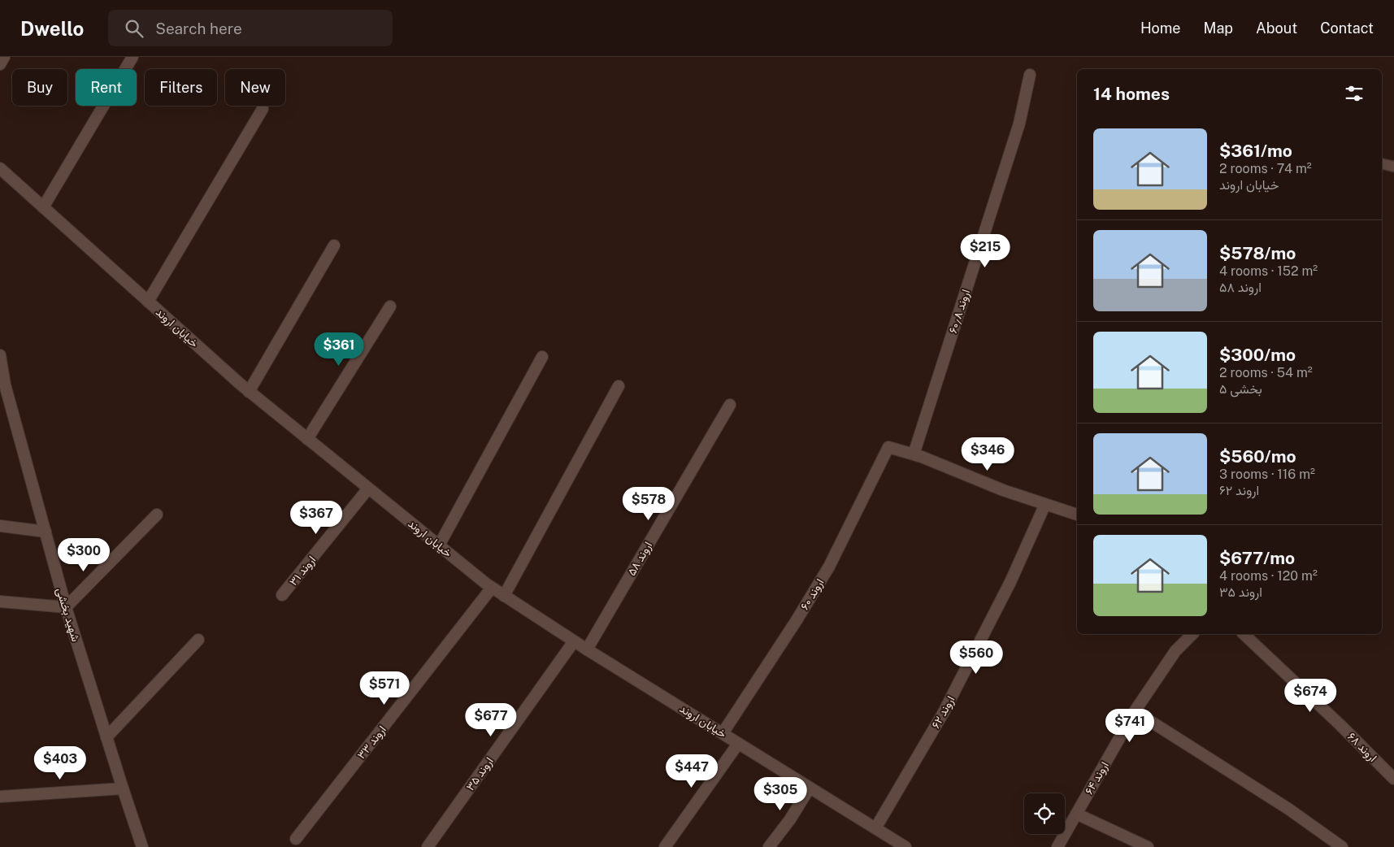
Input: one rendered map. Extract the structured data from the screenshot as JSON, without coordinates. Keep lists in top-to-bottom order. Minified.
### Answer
{"streets":{"street":["اروند ۶۰٫۸","خیابان اروند","اروند ۵۸","اروند ۳۱","اروند ۶۰","شهید بخشی","اروند ۶۲","اروند ۳۳","اروند ۶۸","اروند ۳۵","اروند ۶۴"]},"crossings":[["اروند ۶۰٫۸","اروند ۶۰"],["خیابان اروند","اروند ۵۸"],["خیابان اروند","اروند ۳۱"],["خیابان اروند","اروند ۶۰"],["خیابان اروند","اروند ۶۲"],["خیابان اروند","اروند ۳۳"],["خیابان اروند","اروند ۳۵"]],"page":{"header":"Dwello","search":"Search here","nav":["Home","Map","About","Contact"],"chip":["Buy","Rent","Filters","New"],"heading":"14 homes","list":[{"name":"$361/mo","note":"2 rooms · 74 m² · خیابان اروند"},{"name":"$578/mo","note":"4 rooms · 152 m² · اروند ۵۸"},{"name":"$300/mo","note":"2 rooms · 54 m² · بخشی ۵"},{"name":"$560/mo","note":"3 rooms · 116 m² · اروند ۶۲"},{"name":"$677/mo","note":"4 rooms · 120 m² · اروند ۳۵"}],"price":["$215","$361","$346","$578","$367","$300","$560","$571","$674","$677","$741","$403","$447","$305"]}}
